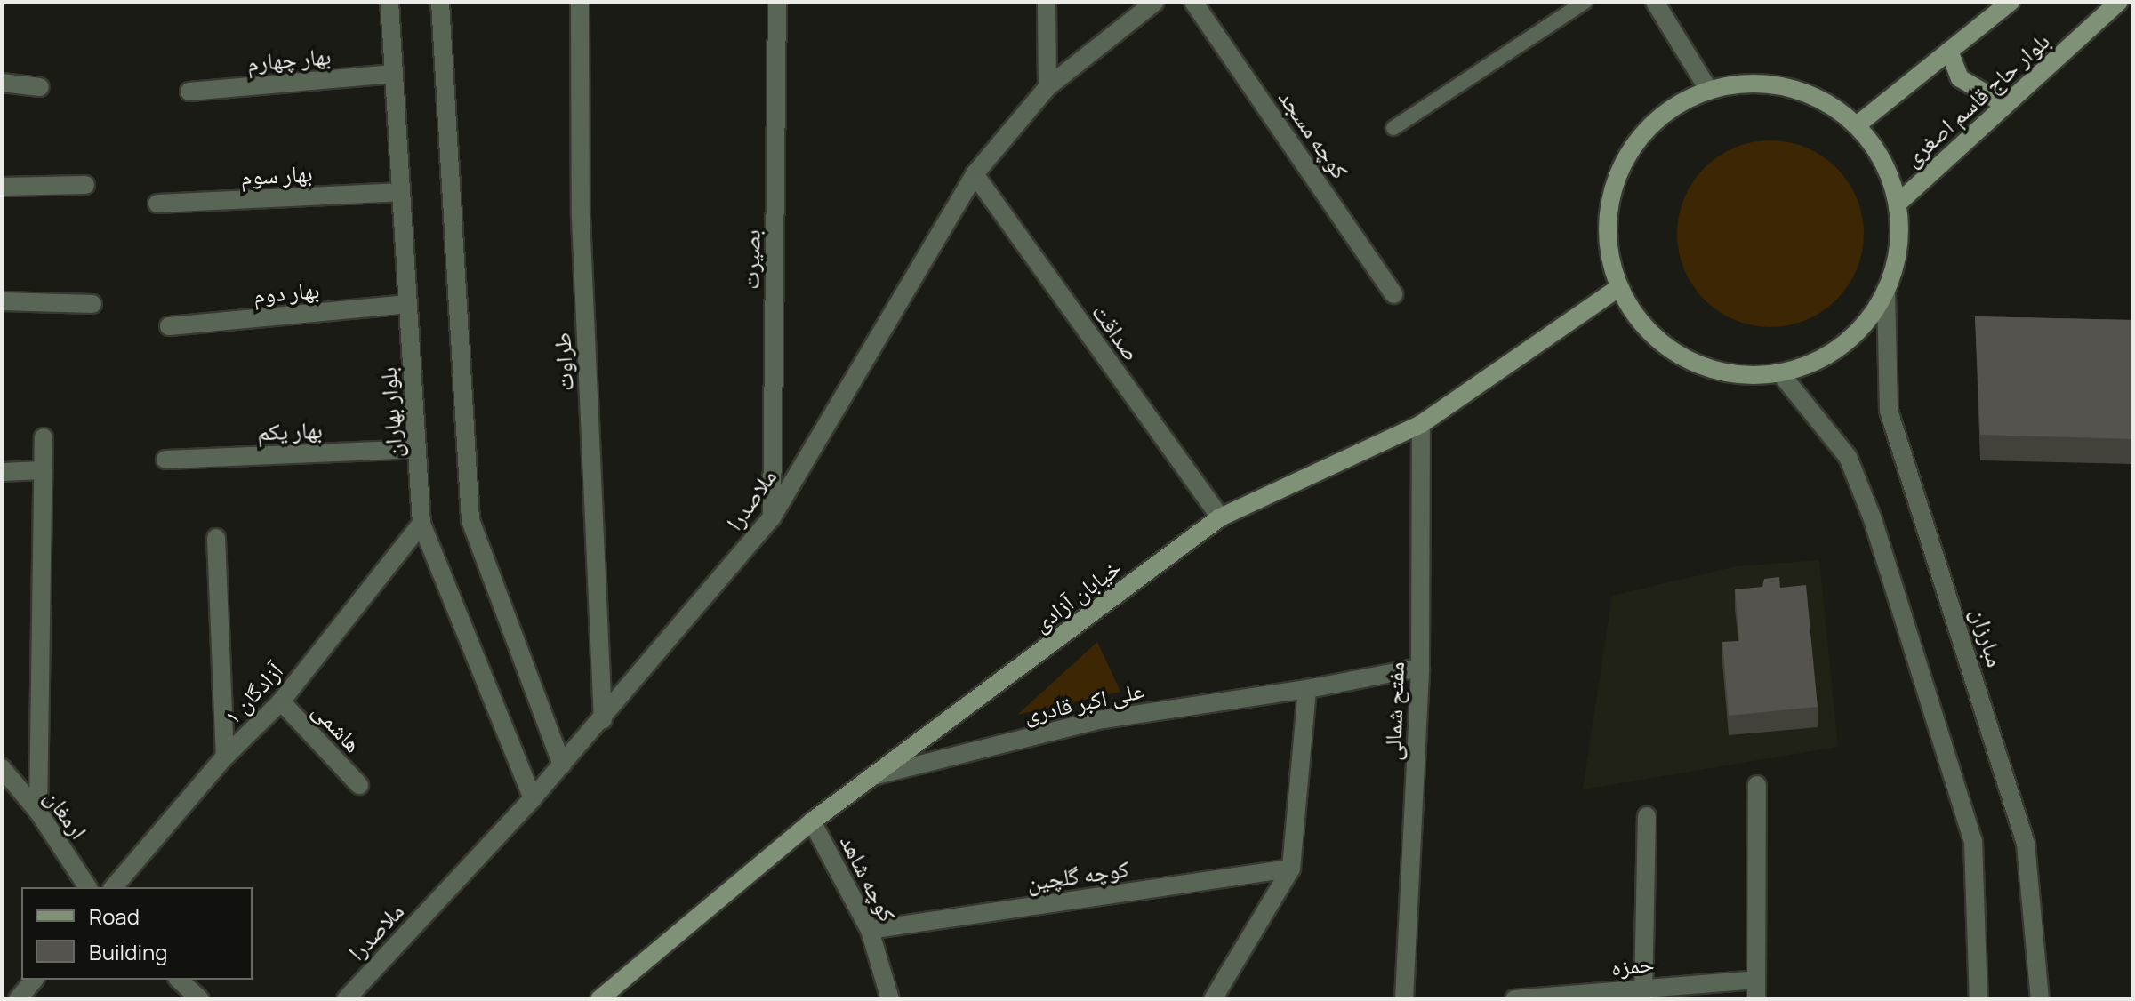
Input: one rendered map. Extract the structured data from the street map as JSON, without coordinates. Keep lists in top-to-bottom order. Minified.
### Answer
{"streets":{"main road":["بلوار حاج قاسم اصغری","خیابان آزادی"],"street":["بهار چهارم","کوچه مسجد","بهار سوم","بصیرت","بهار دوم","صداقت","طراوت","بلوار بهاران","بهار یکم","ملاصدرا","مبارزان","آزادگان ۱","علی اکبر قادری","مفتح شمالی","هاشمی","ارمغان","کوچه گلچین","کوچه شاهد","حمزه"]},"crossings":[["بهار چهارم","بلوار بهاران"],["بهار سوم","بلوار بهاران"],["بصیرت","ملاصدرا"],["بهار دوم","بلوار بهاران"],["صداقت","ملاصدرا"],["صداقت","خیابان آزادی"],["طراوت","ملاصدرا"],["بلوار بهاران","بهار یکم"],["بلوار بهاران","ملاصدرا"],["بلوار بهاران","آزادگان ۱"],["خیابان آزادی","علی اکبر قادری"],["خیابان آزادی","مفتح شمالی"],["خیابان آزادی","کوچه شاهد"],["آزادگان ۱","هاشمی"],["علی اکبر قادری","مفتح شمالی"],["کوچه گلچین","کوچه شاهد"]],"legend":["Road","Building"]}
